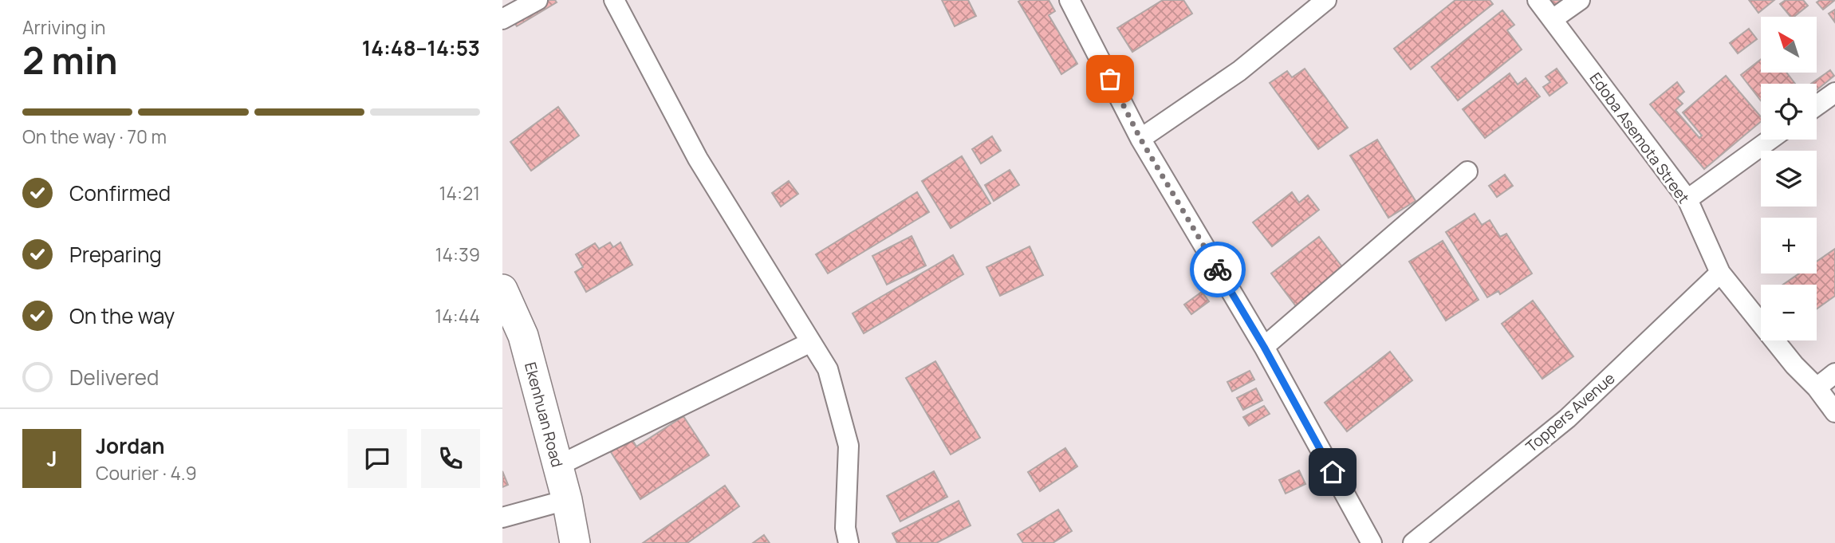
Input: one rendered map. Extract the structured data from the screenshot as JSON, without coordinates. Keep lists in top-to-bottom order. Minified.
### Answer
{"streets":{"main road":["Ekenhuan Road"],"street":["Edoba Asemota Street","Toppers Avenue"]},"crossings":[["Edoba Asemota Street","Toppers Avenue"]],"north":"top left","page":{"heading":["2 min","Arriving in","14:48–14:53"],"panel":["Jordan","Courier · 4.9"],"map_buttons":["+","−"],"bar":"On the way · 70 m","list":[["Confirmed","14:21"],["Preparing","14:39"],["On the way","14:44"],"Delivered"],"round":"J"}}
